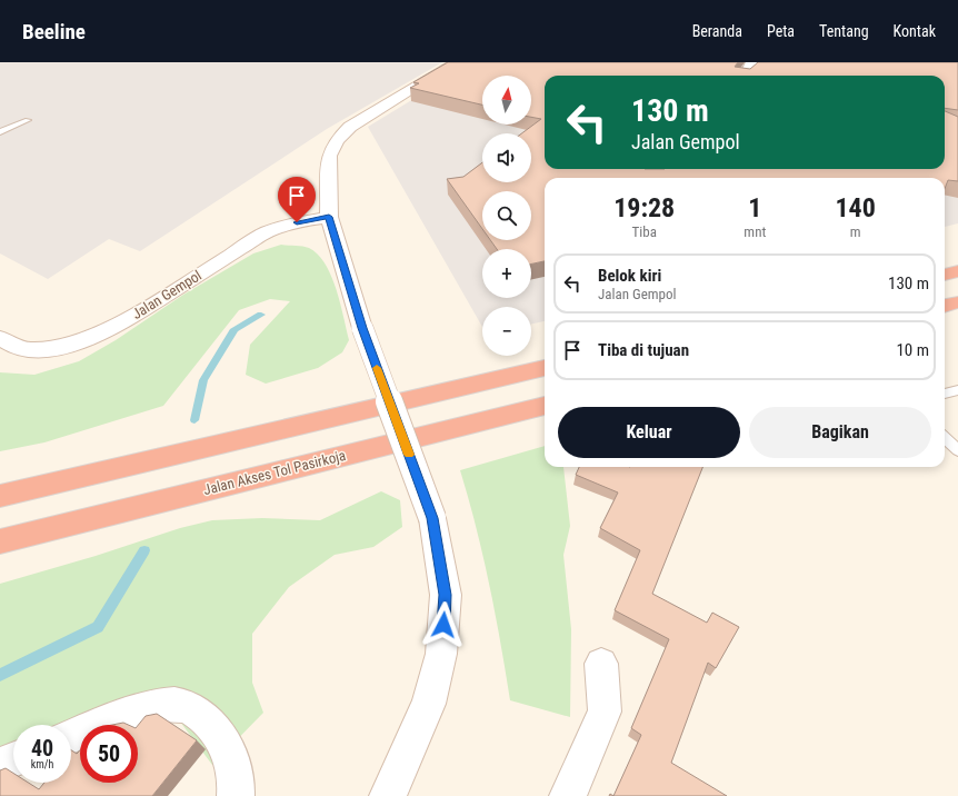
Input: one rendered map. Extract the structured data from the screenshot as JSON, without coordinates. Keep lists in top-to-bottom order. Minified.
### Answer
{"streets":{"highway":["Jalan Akses Tol Pasirkoja"],"main road":["Jalan Gempol"]},"north":"top","page":{"header":"Beeline","nav":["Beranda","Peta","Tentang","Kontak"],"map_buttons":["+","−"],"turn":["130 m","Jalan Gempol"],"eta":["19:28","Tiba","1","mnt","140","m"],"list":[{"name":"Belok kiri","note":"Jalan Gempol","value":"130 m"},{"name":"Tiba di tujuan","value":"10 m"}],"buttons":["Keluar","Bagikan"],"speed":"40 km/h","limit":"50"}}
